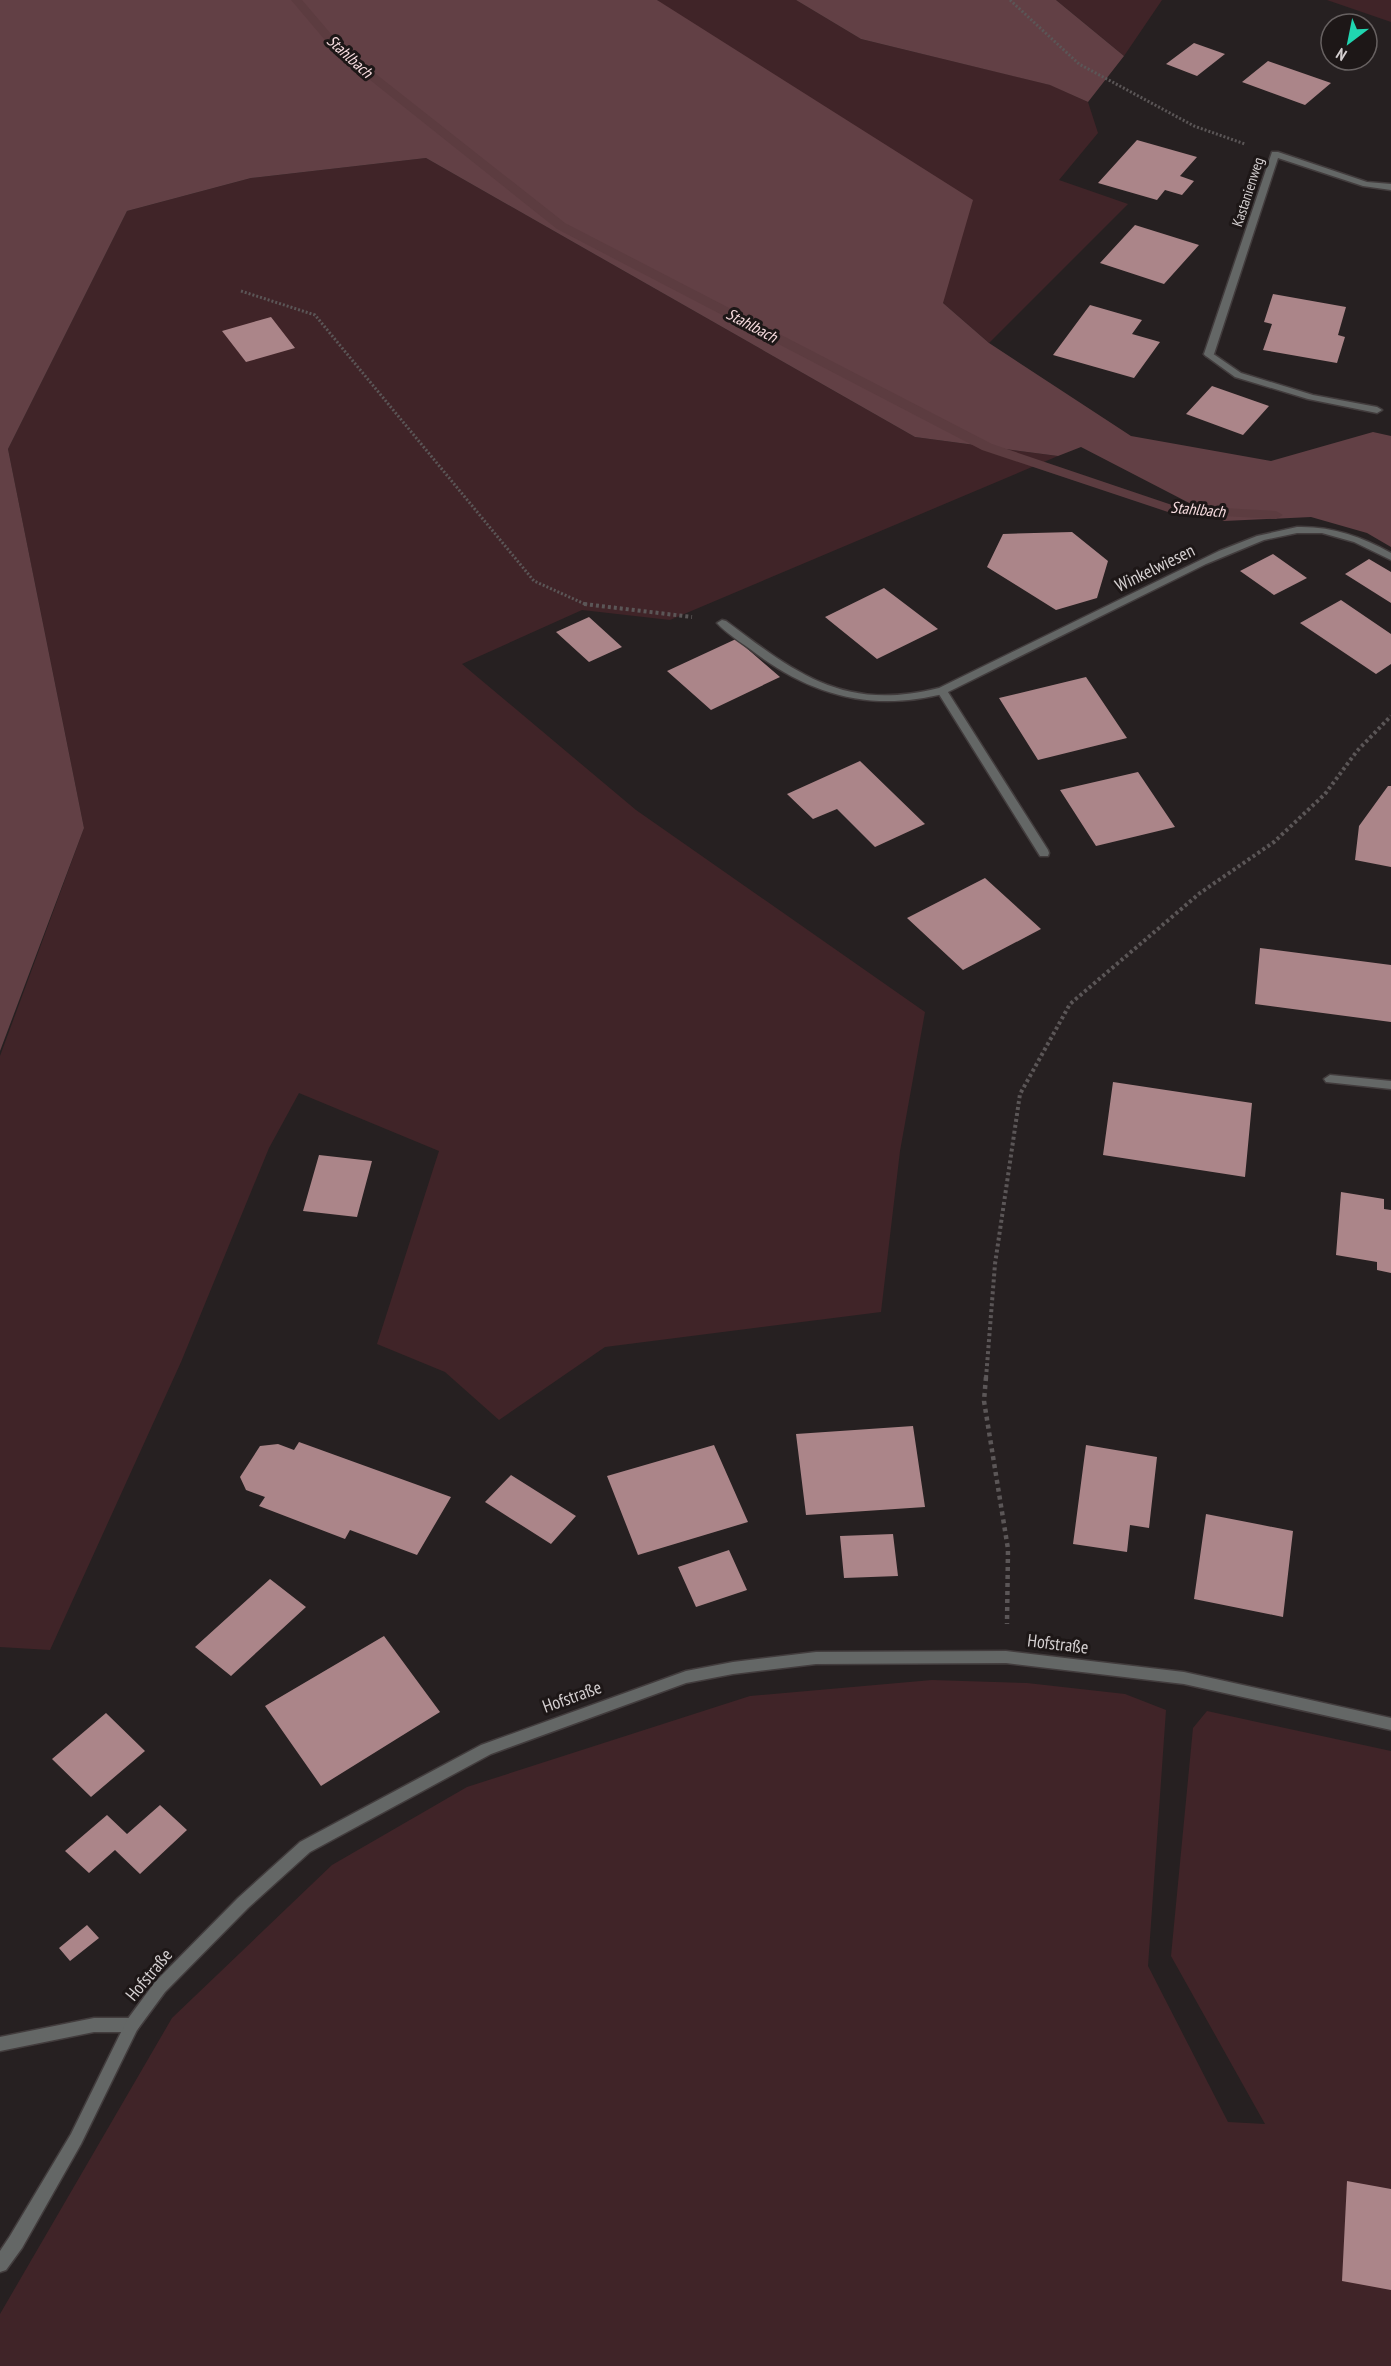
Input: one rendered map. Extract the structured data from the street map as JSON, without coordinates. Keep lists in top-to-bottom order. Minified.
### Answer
{"streets":{"street":["Kastanienweg","Winkelwiesen","Hofstraße"]},"water":["Stahlbach"],"north":"bottom left"}
